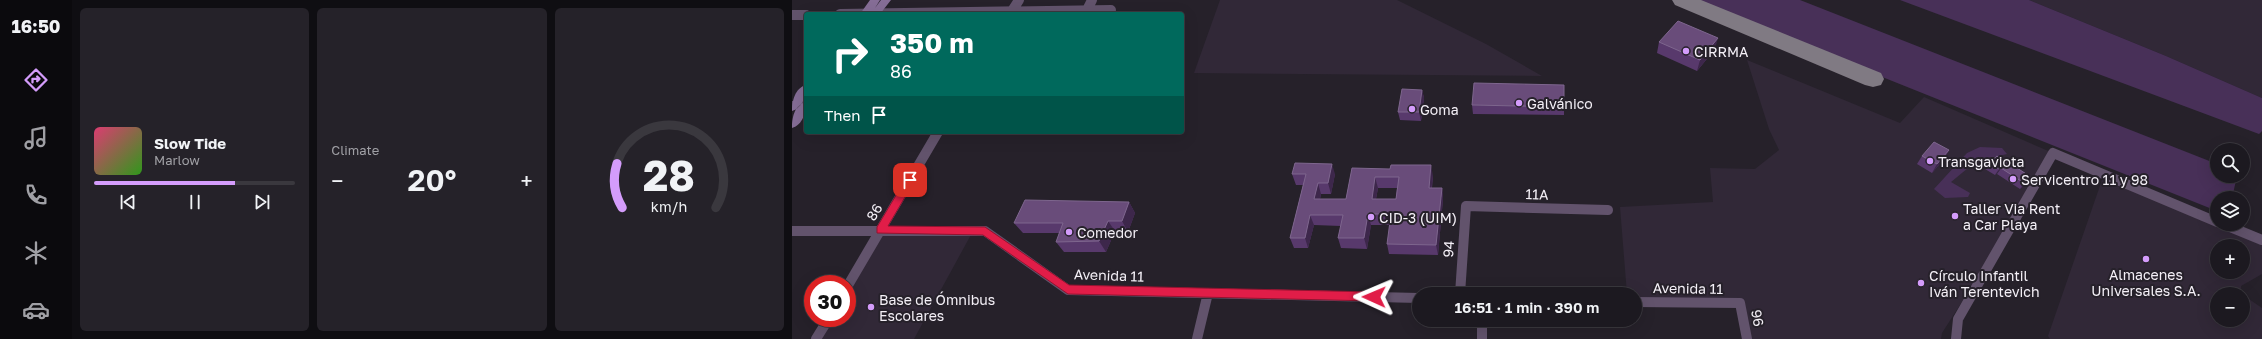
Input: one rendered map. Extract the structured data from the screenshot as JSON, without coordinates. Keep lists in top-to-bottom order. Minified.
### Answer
{"streets":{"street":["11A","86","94","Avenida 11","96"]},"crossings":[["11A","94"],["86","Avenida 11"],["Avenida 11","96"]],"places":["CIRRMA","Galvánico","Goma","Transgaviota","Servicentro 11 y 98","Taller Via Rent a Car Playa","CID-3 (UIM)","Comedor","Almacenes Universales S.A.","Círculo Infantil Iván Terentevich","Base de Ómnibus Escolares"],"page":{"tabs":"16:50","tile":"Climate","turn":["350 m","86"],"then":"Then","song":["Slow Tide","Marlow"],"map_buttons":["+","−"],"heat":["−","20°","+"],"limit":"30","trip":"16:51 · 1 min · 390 m","gauge":["28","km/h"]}}
